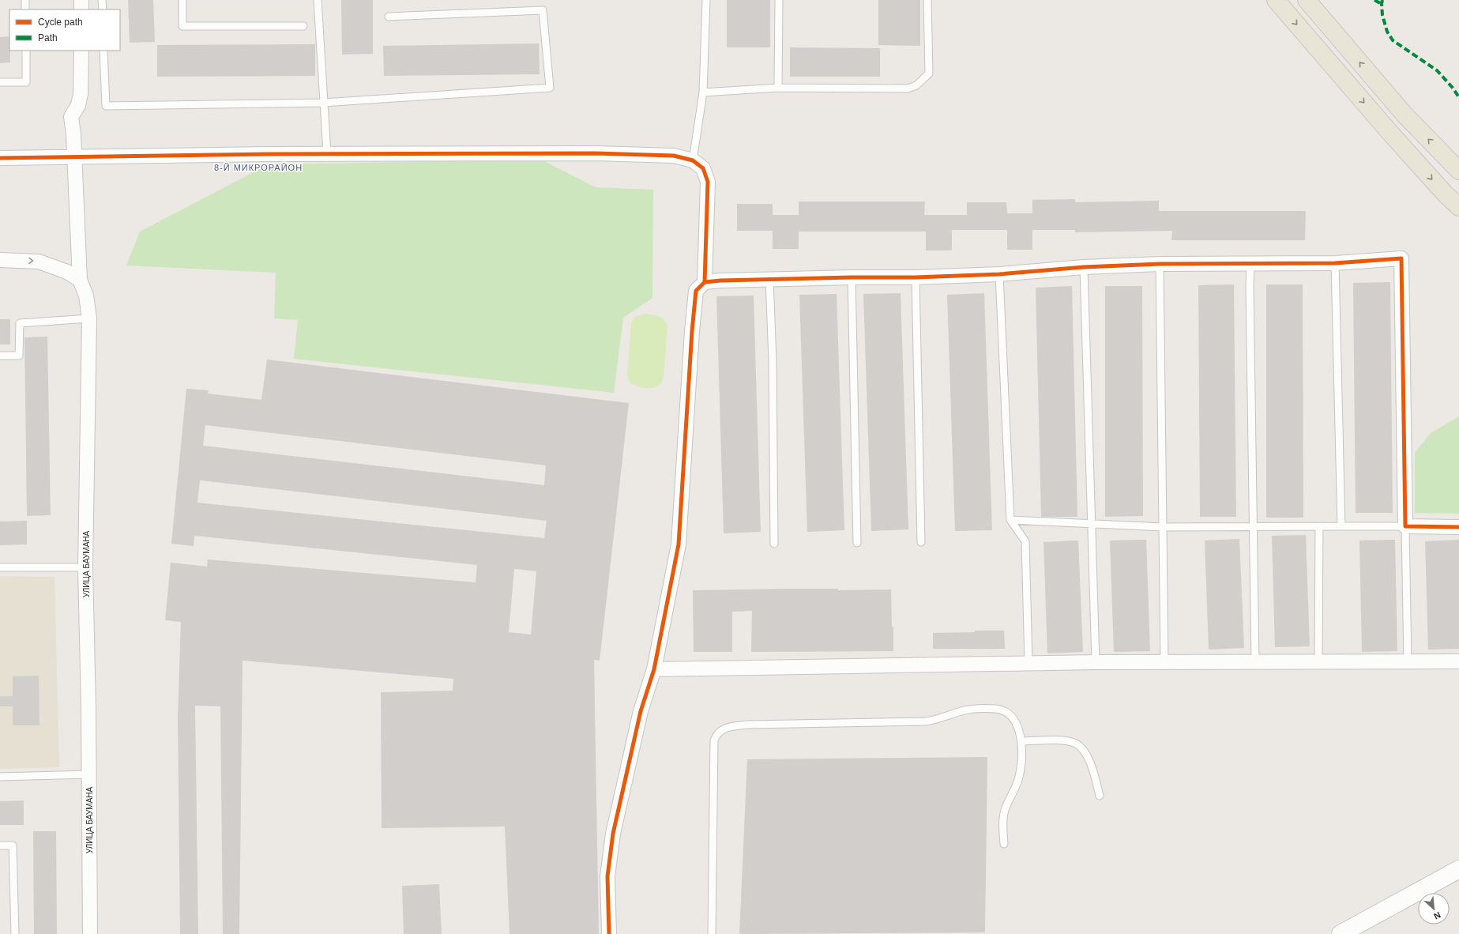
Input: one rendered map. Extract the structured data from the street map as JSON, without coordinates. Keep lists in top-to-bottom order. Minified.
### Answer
{"streets":{"street":["УЛИЦА БАУМАНА"]},"districts":["8-Й МИКРОРАЙОН"],"legend":["Cycle path","Path"],"north":"bottom right"}
